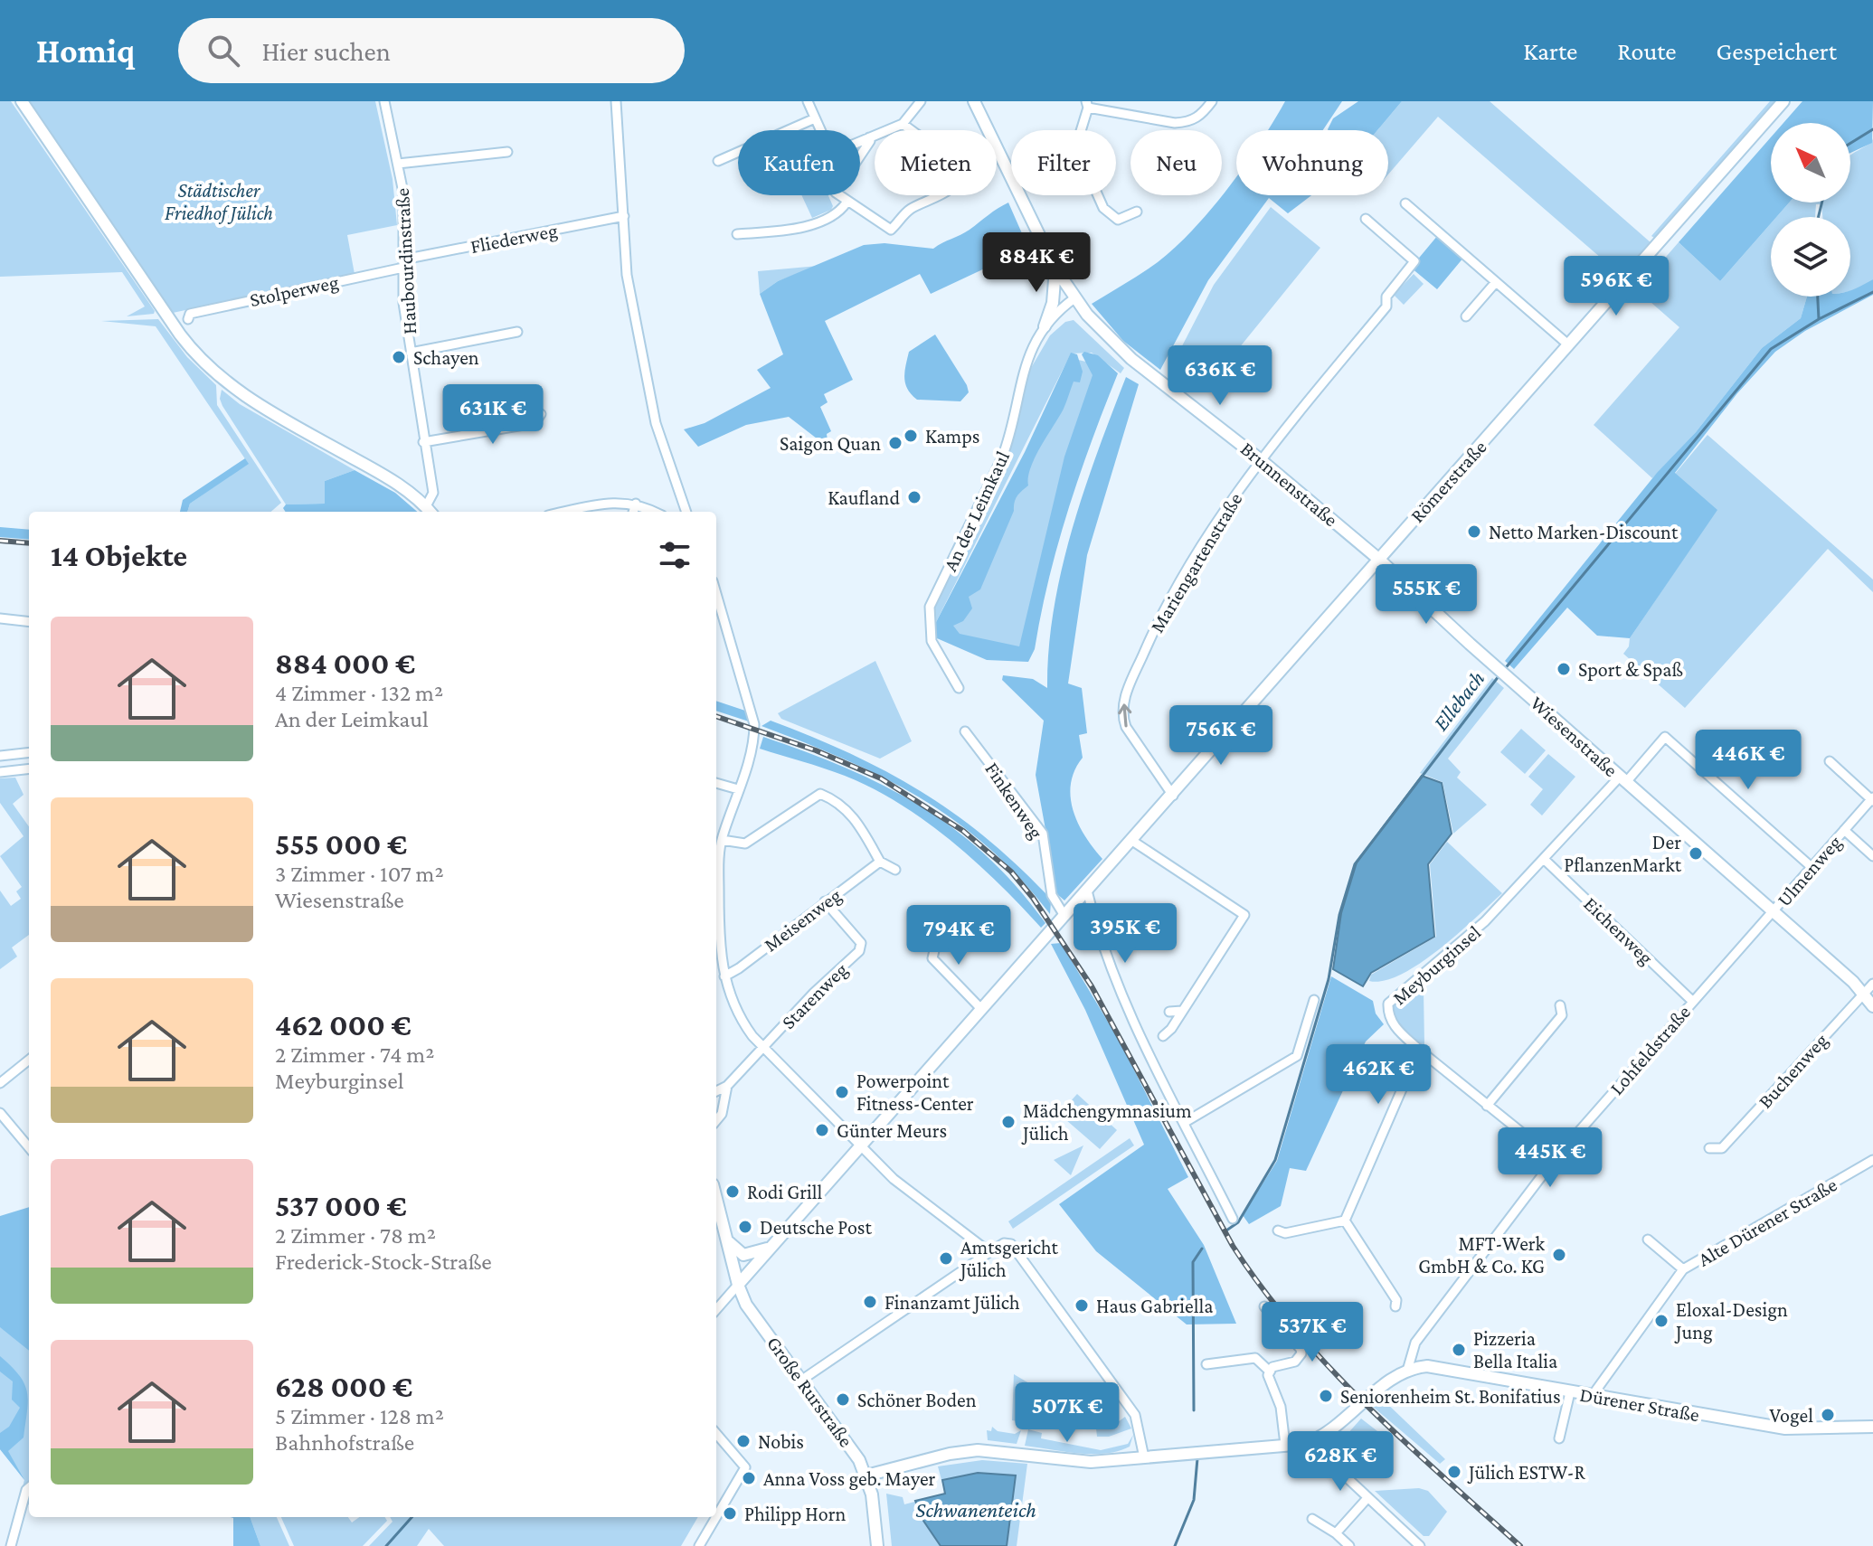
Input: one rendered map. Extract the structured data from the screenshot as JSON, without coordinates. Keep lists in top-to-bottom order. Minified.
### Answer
{"streets":{"main road":["Römerstraße","Brunnenstraße","Wiesenstraße","Große Rurstraße","Dürener Straße"],"street":["Fliederweg","Haubourdinstraße","Stolperweg","An der Leimkaul","Mariengartenstraße","Finkenweg","Ulmenweg","Meisenweg","Eichenweg","Meyburginsel","Starenweg","Lohfeldstraße","Buchenweg","Alte Dürener Straße"]},"crossings":[["Fliederweg","Haubourdinstraße"],["Fliederweg","Stolperweg"],["Haubourdinstraße","Stolperweg"],["Römerstraße","Brunnenstraße"],["Römerstraße","Mariengartenstraße"],["Römerstraße","Wiesenstraße"],["Römerstraße","Finkenweg"],["Römerstraße","Große Rurstraße"],["Brunnenstraße","An der Leimkaul"],["Brunnenstraße","Mariengartenstraße"],["Brunnenstraße","Wiesenstraße"],["Wiesenstraße","Ulmenweg"],["Wiesenstraße","Meyburginsel"],["Wiesenstraße","Lohfeldstraße"],["Wiesenstraße","Buchenweg"],["Ulmenweg","Meyburginsel"],["Ulmenweg","Lohfeldstraße"],["Meisenweg","Starenweg"],["Eichenweg","Meyburginsel"],["Eichenweg","Lohfeldstraße"],["Lohfeldstraße","Dürener Straße"],["Alte Dürener Straße","Dürener Straße"]],"one_way":["Mariengartenstraße"],"water":["Ellebach","Schwanenteich"],"parks":["Städtischer Friedhof Jülich"],"places":["Schayen","Kamps","Saigon Quan","Kaufland","Netto Marken-Discount","Sport & Spaß","Der PflanzenMarkt","Powerpoint Fitness-Center","Mädchengymnasium Jülich","Günter Meurs","Rodi Grill","Deutsche Post","MFT-Werk GmbH & Co. KG","Amtsgericht Jülich","Finanzamt Jülich","Haus Gabriella","Eloxal-Design Jung","Pizzeria Bella Italia","Seniorenheim St. Bonifatius","Schöner Boden","Vogel","Nobis","Jülich ESTW-R","Anna Voss geb. Mayer","Philipp Horn"],"north":"top left","page":{"header":"Homiq","search":"Hier suchen","nav":["Karte","Route","Gespeichert"],"chip":["Kaufen","Mieten","Filter","Neu","Wohnung"],"price":["884K €","596K €","636K €","631K €","555K €","756K €","446K €","395K €","794K €","462K €","445K €","537K €","507K €","628K €"],"heading":"14 Objekte","list":[{"name":"884 000 €","note":"4 Zimmer · 132 m² · An der Leimkaul"},{"name":"555 000 €","note":"3 Zimmer · 107 m² · Wiesenstraße"},{"name":"462 000 €","note":"2 Zimmer · 74 m² · Meyburginsel"},{"name":"537 000 €","note":"2 Zimmer · 78 m² · Frederick-Stock-Straße"},{"name":"628 000 €","note":"5 Zimmer · 128 m² · Bahnhofstraße"}]}}
